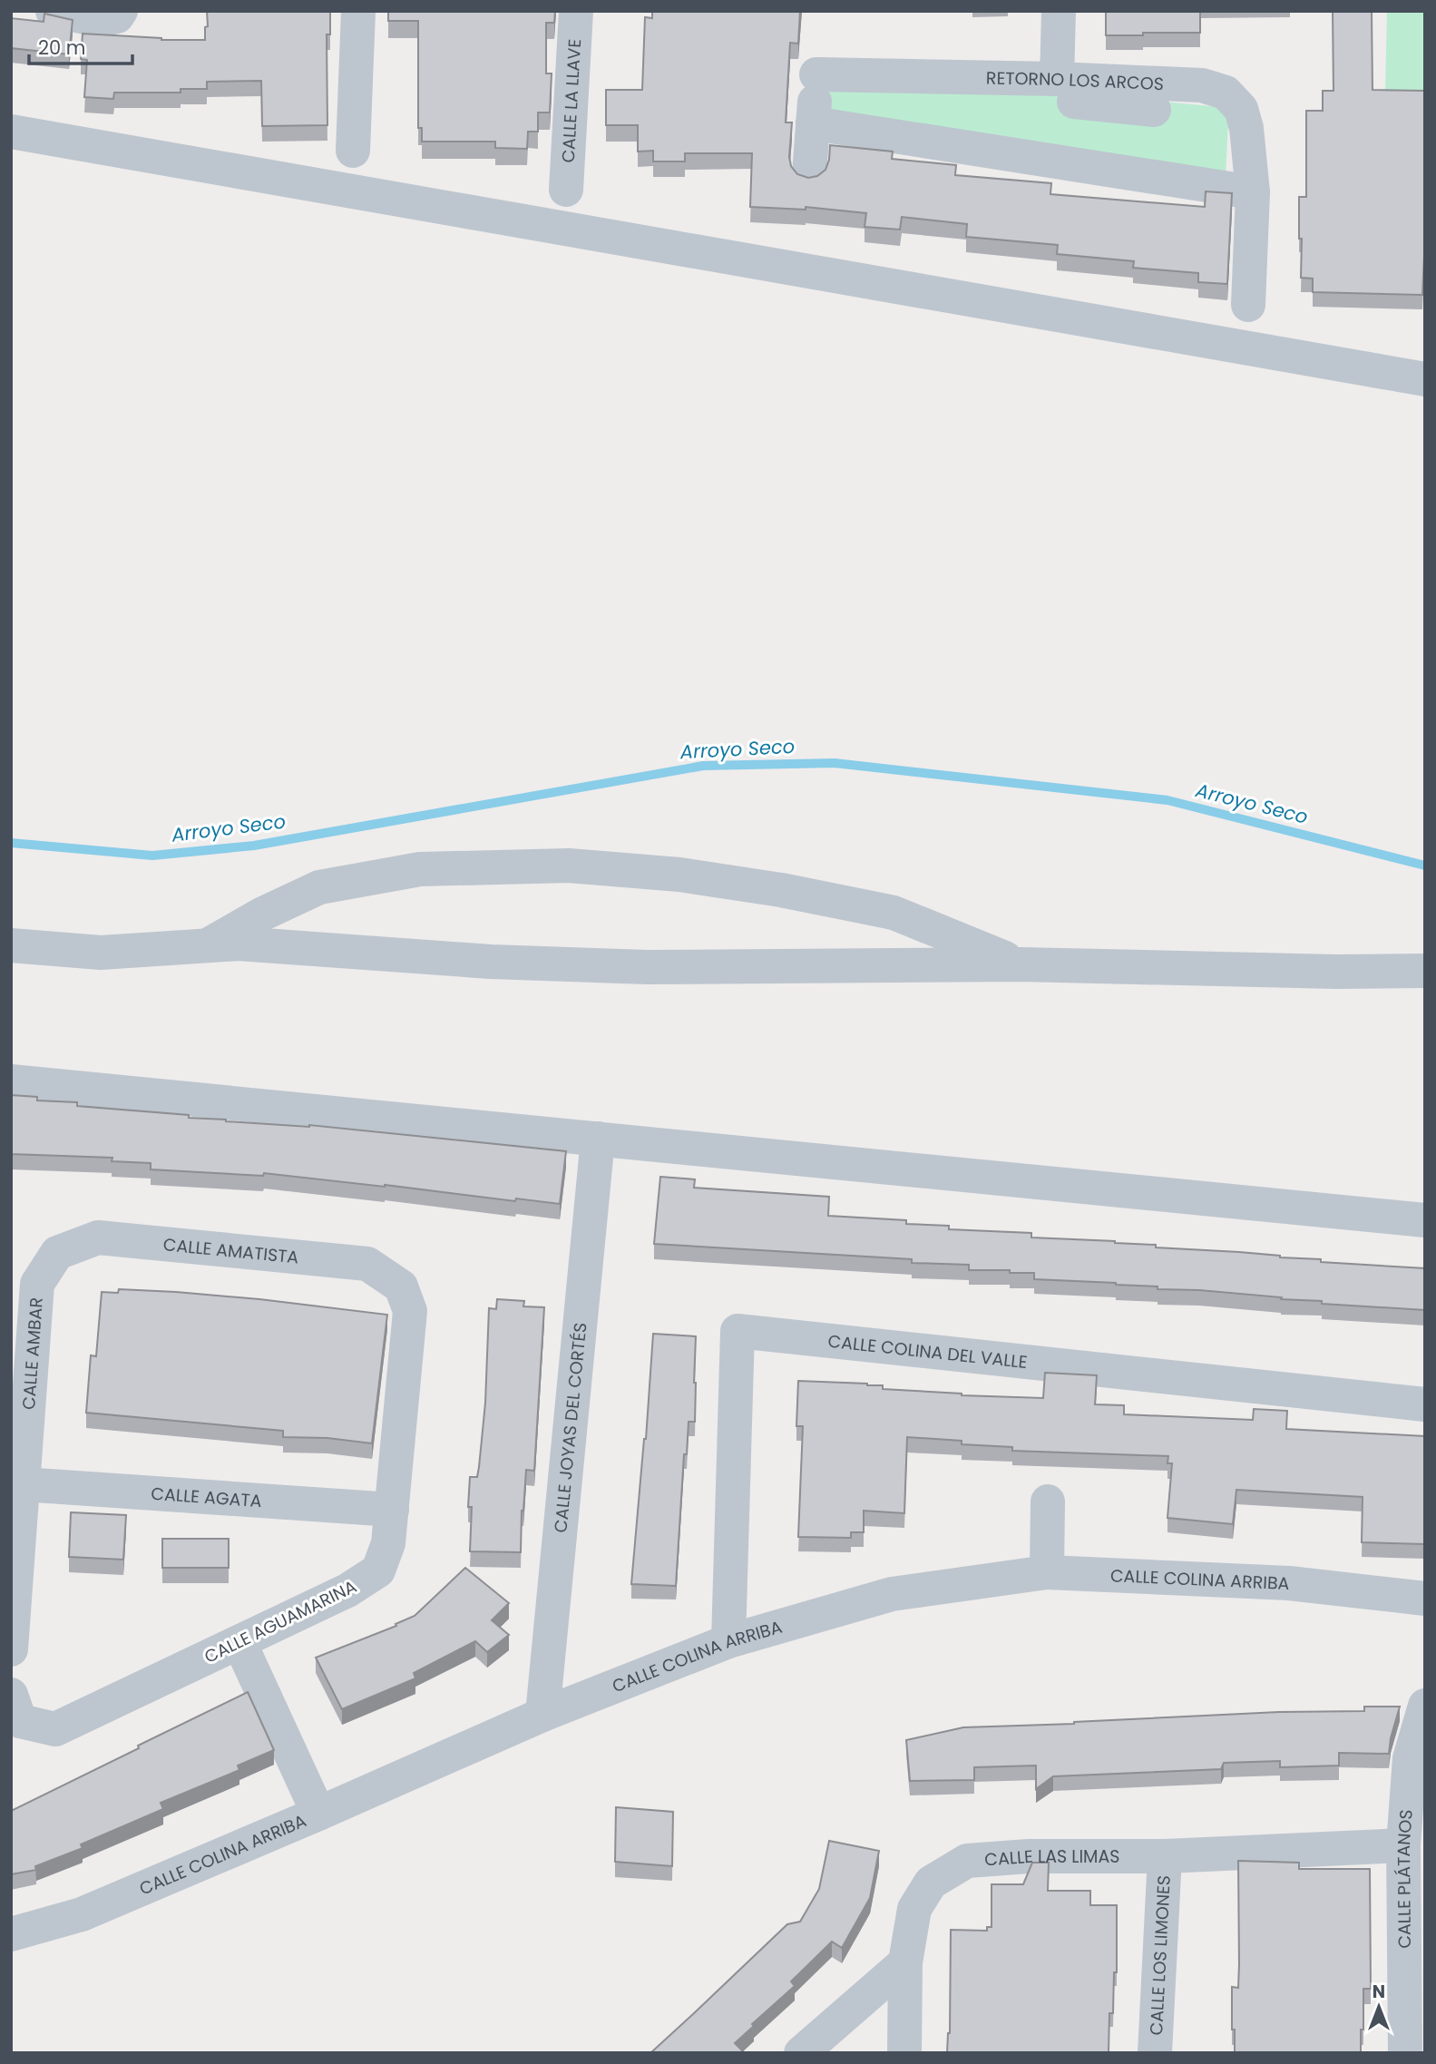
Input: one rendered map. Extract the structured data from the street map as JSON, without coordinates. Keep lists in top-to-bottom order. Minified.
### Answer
{"streets":{"street":["RETORNO LOS ARCOS","CALLE LA LLAVE","CALLE AMATISTA","CALLE COLINA DEL VALLE","CALLE AMBAR","CALLE JOYAS DEL CORTÉS","CALLE AGATA","CALLE COLINA ARRIBA","CALLE AGUAMARINA","CALLE LAS LIMAS","CALLE PLÁTANOS","CALLE LOS LIMONES"]},"crossings":[["CALLE AMATISTA","CALLE AMBAR"],["CALLE AMATISTA","CALLE AGUAMARINA"],["CALLE COLINA DEL VALLE","CALLE COLINA ARRIBA"],["CALLE AMBAR","CALLE AGATA"],["CALLE JOYAS DEL CORTÉS","CALLE COLINA ARRIBA"],["CALLE AGATA","CALLE AGUAMARINA"],["CALLE LAS LIMAS","CALLE PLÁTANOS"],["CALLE LAS LIMAS","CALLE LOS LIMONES"]],"water":["Arroyo Seco"],"scale_bar":"20 m","north":"top"}
